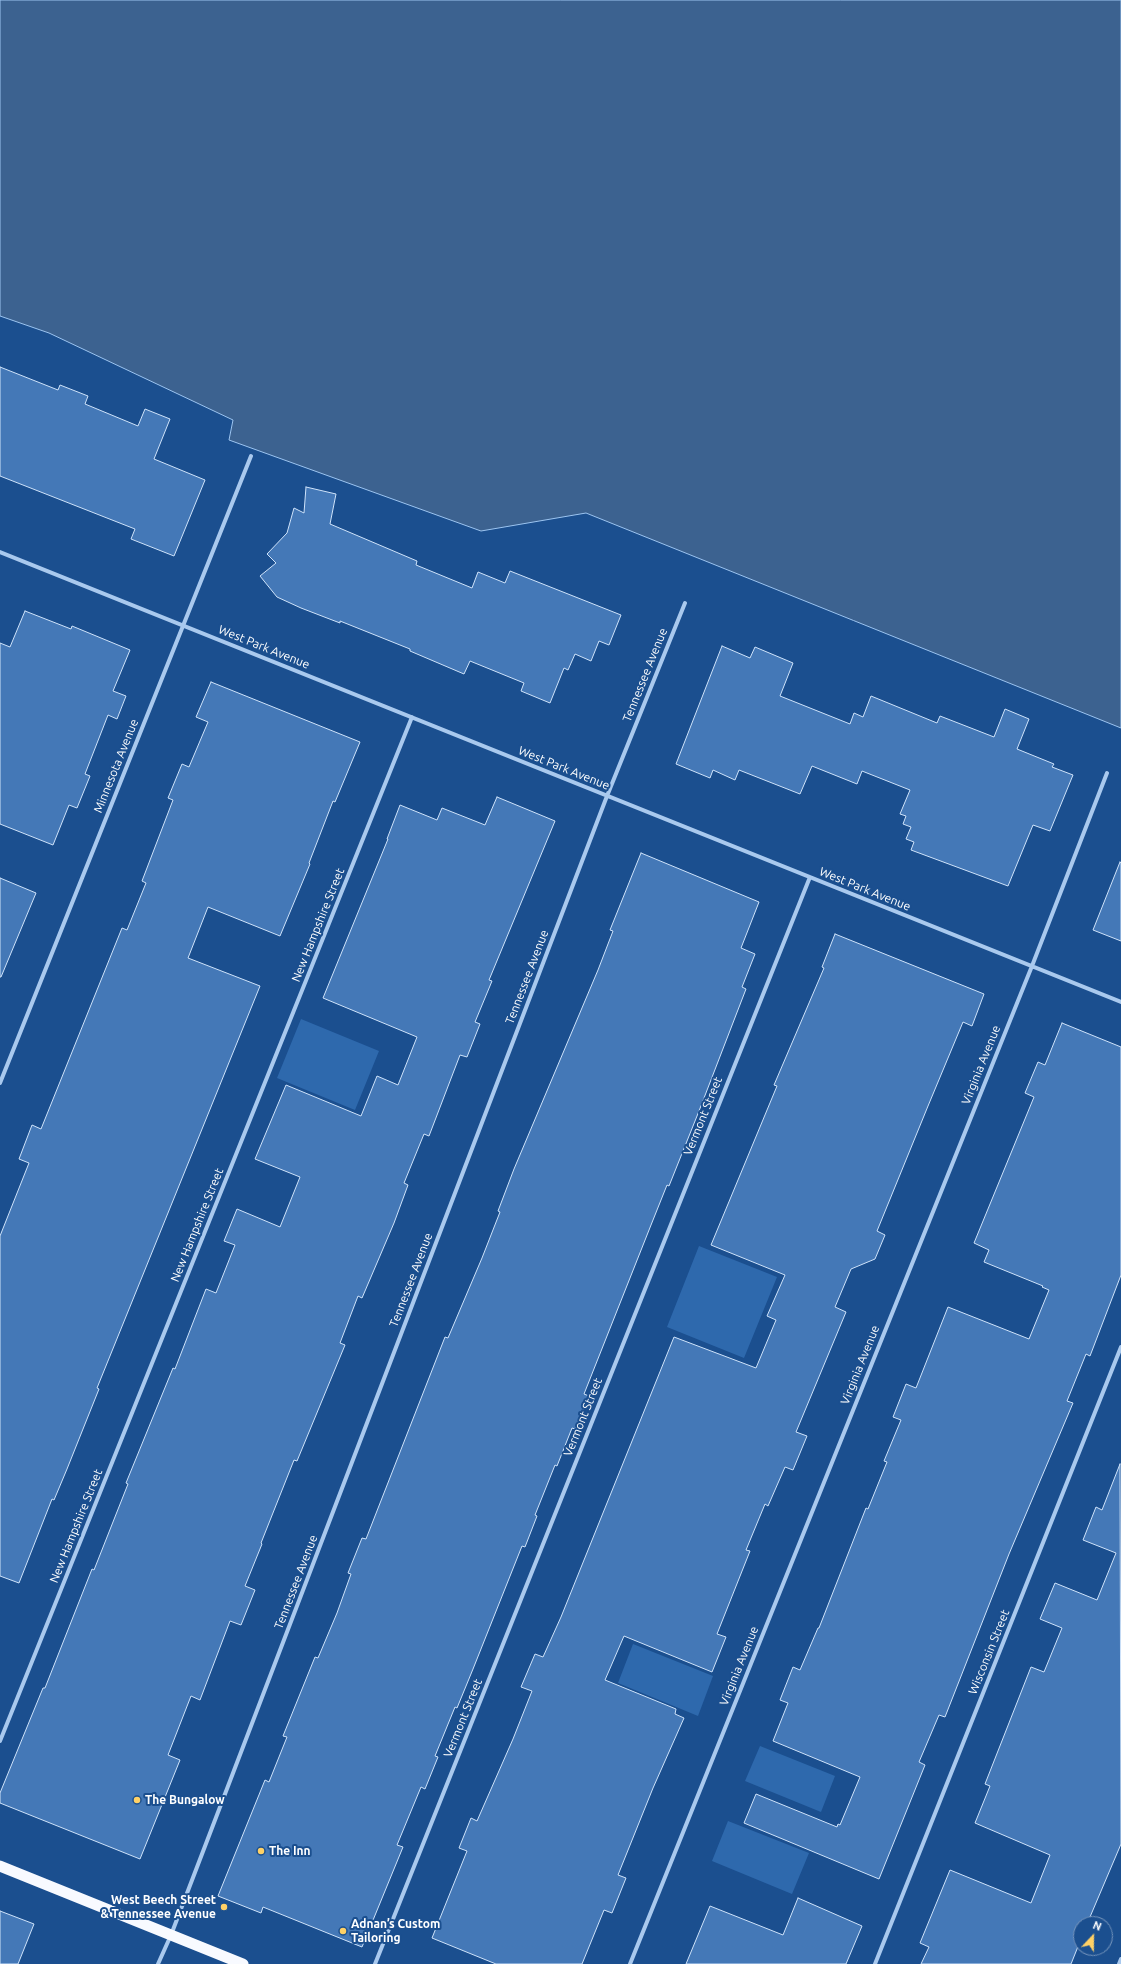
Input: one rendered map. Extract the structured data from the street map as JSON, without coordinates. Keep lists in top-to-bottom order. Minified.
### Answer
{"streets":{"street":["West Park Avenue","Tennessee Avenue","Minnesota Avenue","New Hampshire Street","Virginia Avenue","Vermont Street","Wisconsin Street"]},"crossings":[["West Park Avenue","Tennessee Avenue"],["West Park Avenue","Minnesota Avenue"],["West Park Avenue","New Hampshire Street"],["West Park Avenue","Virginia Avenue"],["West Park Avenue","Vermont Street"]],"places":["The Bungalow","The Inn","West Beech Street & Tennessee Avenue","Adnan’s Custom Tailoring"],"north":"top"}
